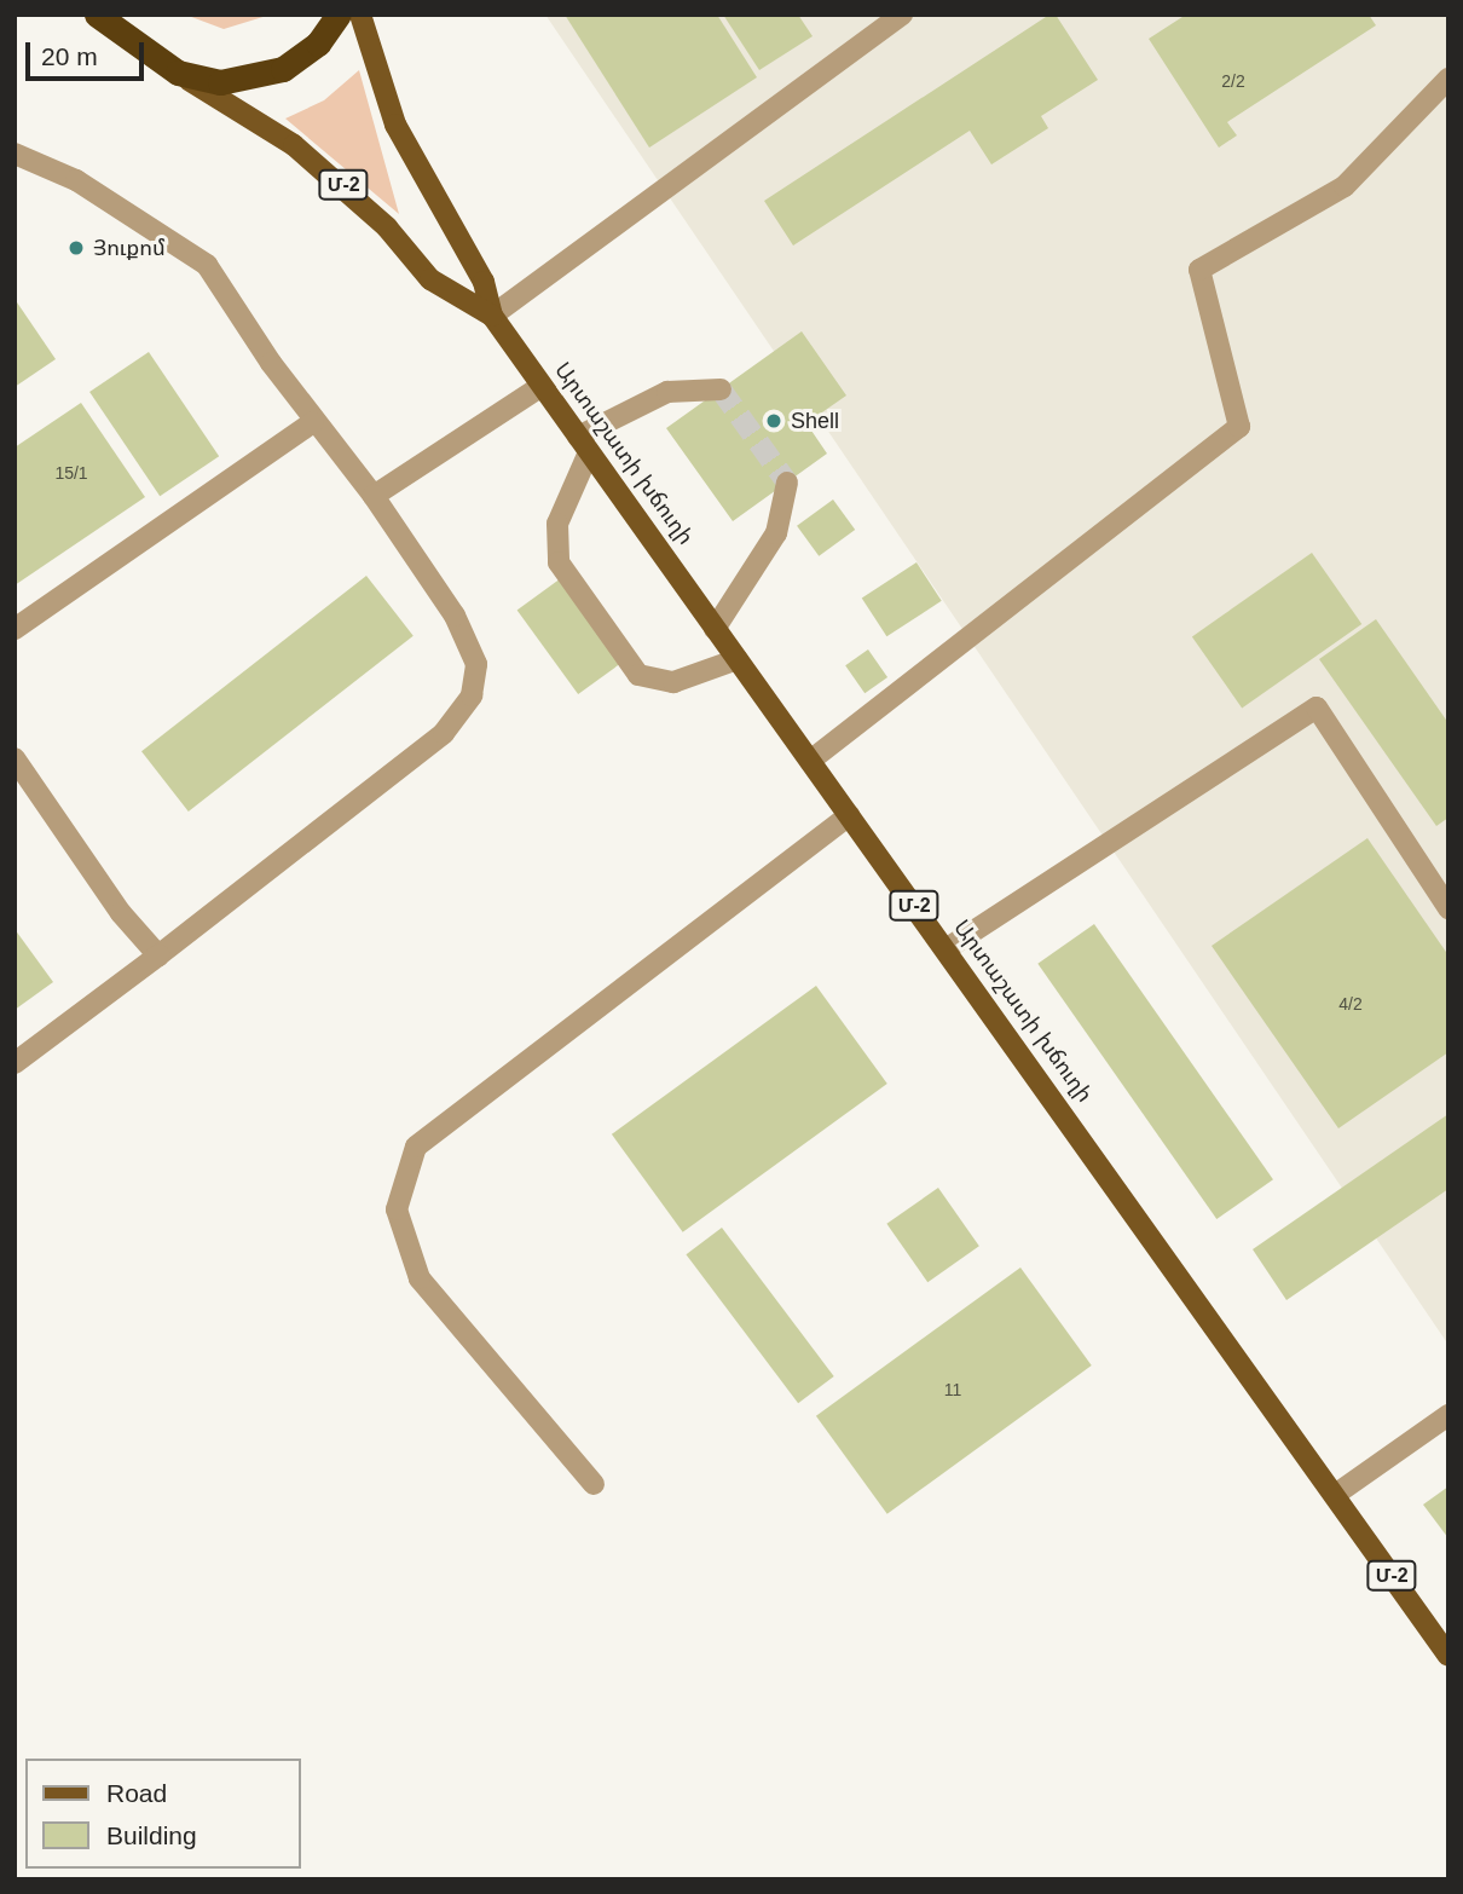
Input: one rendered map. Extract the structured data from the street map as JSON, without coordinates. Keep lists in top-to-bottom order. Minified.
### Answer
{"streets":{"highway":["Մ-2","Արտաշատի խճուղի"]},"places":["Յուքոմ","Shell"],"house_numbers":["2/2","15/1","4/2","11"],"legend":["Road","Building"],"scale_bar":"20 m"}
